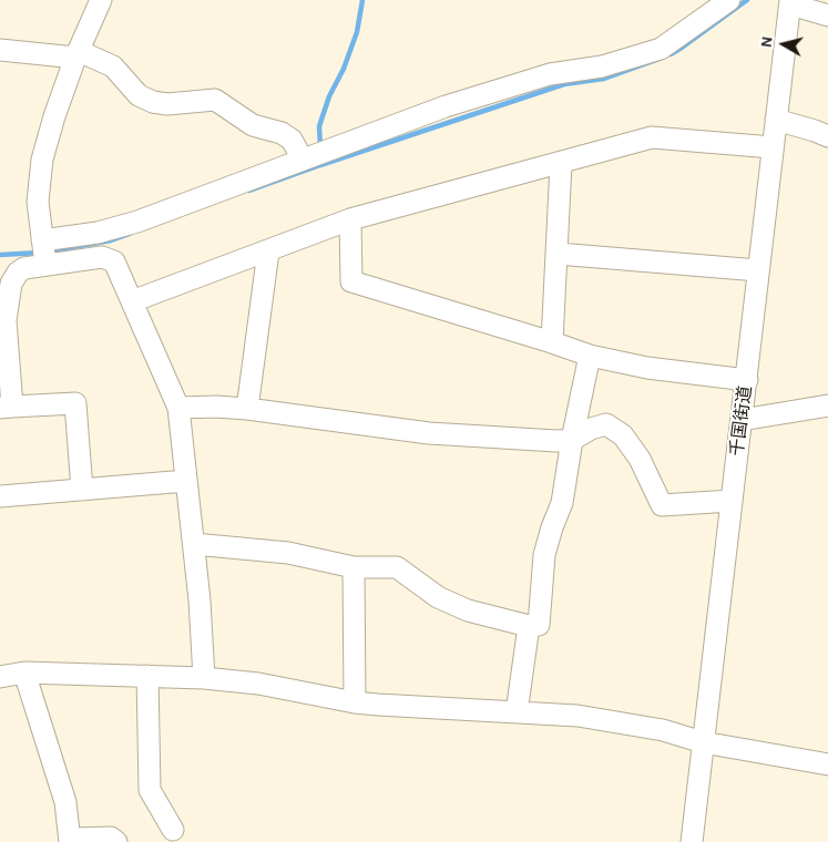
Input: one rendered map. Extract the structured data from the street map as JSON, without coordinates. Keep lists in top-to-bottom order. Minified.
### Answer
{"streets":{"street":["千国街道"]},"north":"left"}
